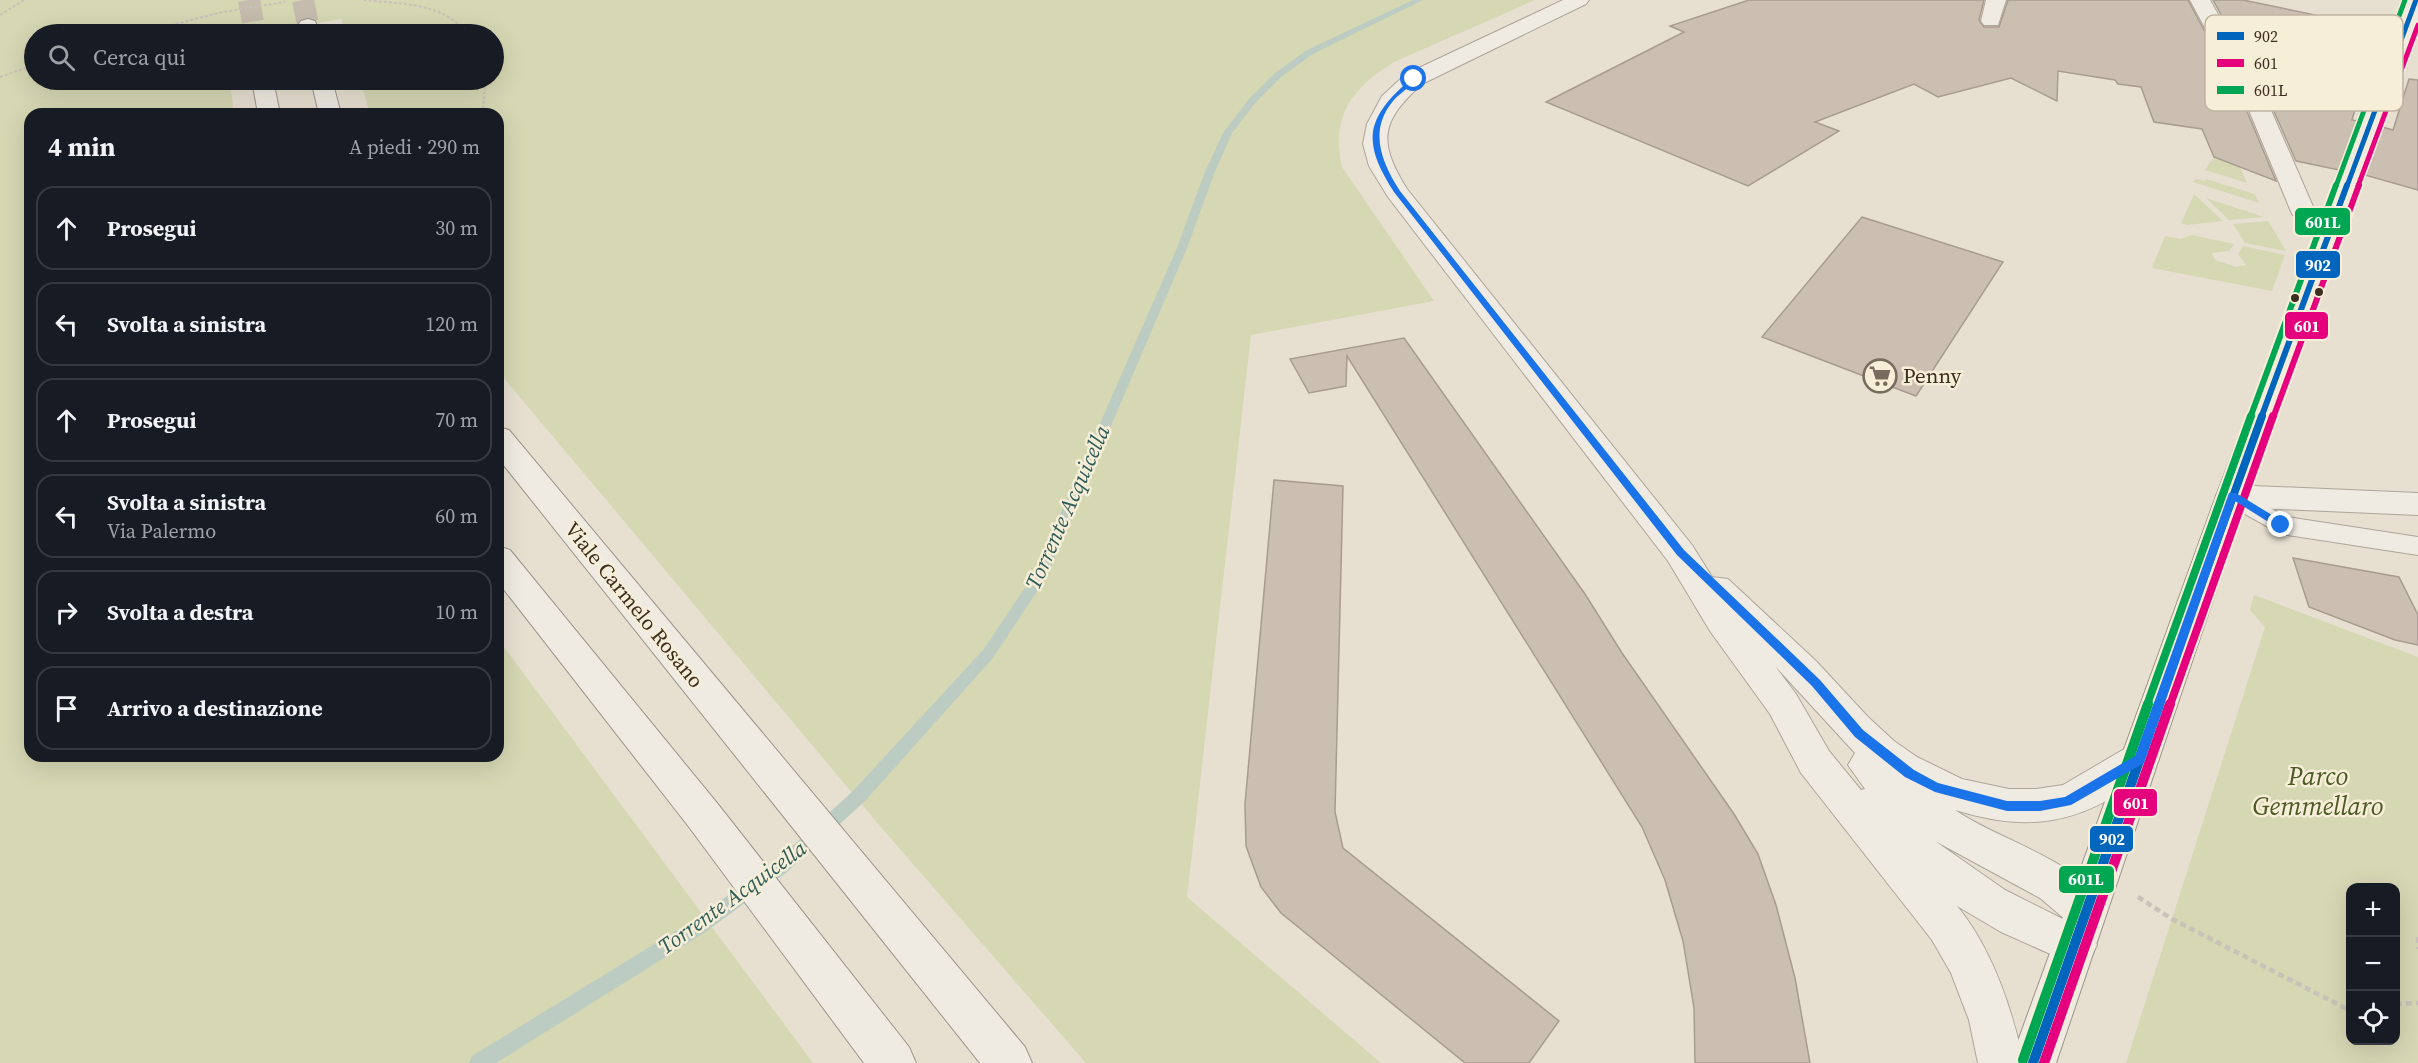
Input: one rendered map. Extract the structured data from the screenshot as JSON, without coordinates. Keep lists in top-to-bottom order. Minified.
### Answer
{"streets":{"street":["Viale Carmelo Rosano"]},"water":["Torrente Acquicella"],"parks":["Parco Gemmellaro"],"places":{"supermarket":["Penny"]},"lines":["transit line 902","transit line 601L","transit line 601"],"legend":["902","601","601L"],"page":{"search":"Cerca qui","heading":["4 min","A piedi · 290 m"],"list":[["Prosegui","30 m"],["Svolta a sinistra","120 m"],["Prosegui","70 m"],["Svolta a sinistra","Via Palermo","60 m"],["Svolta a destra","10 m"],"Arrivo a destinazione"],"map_buttons":["+","−"]}}
